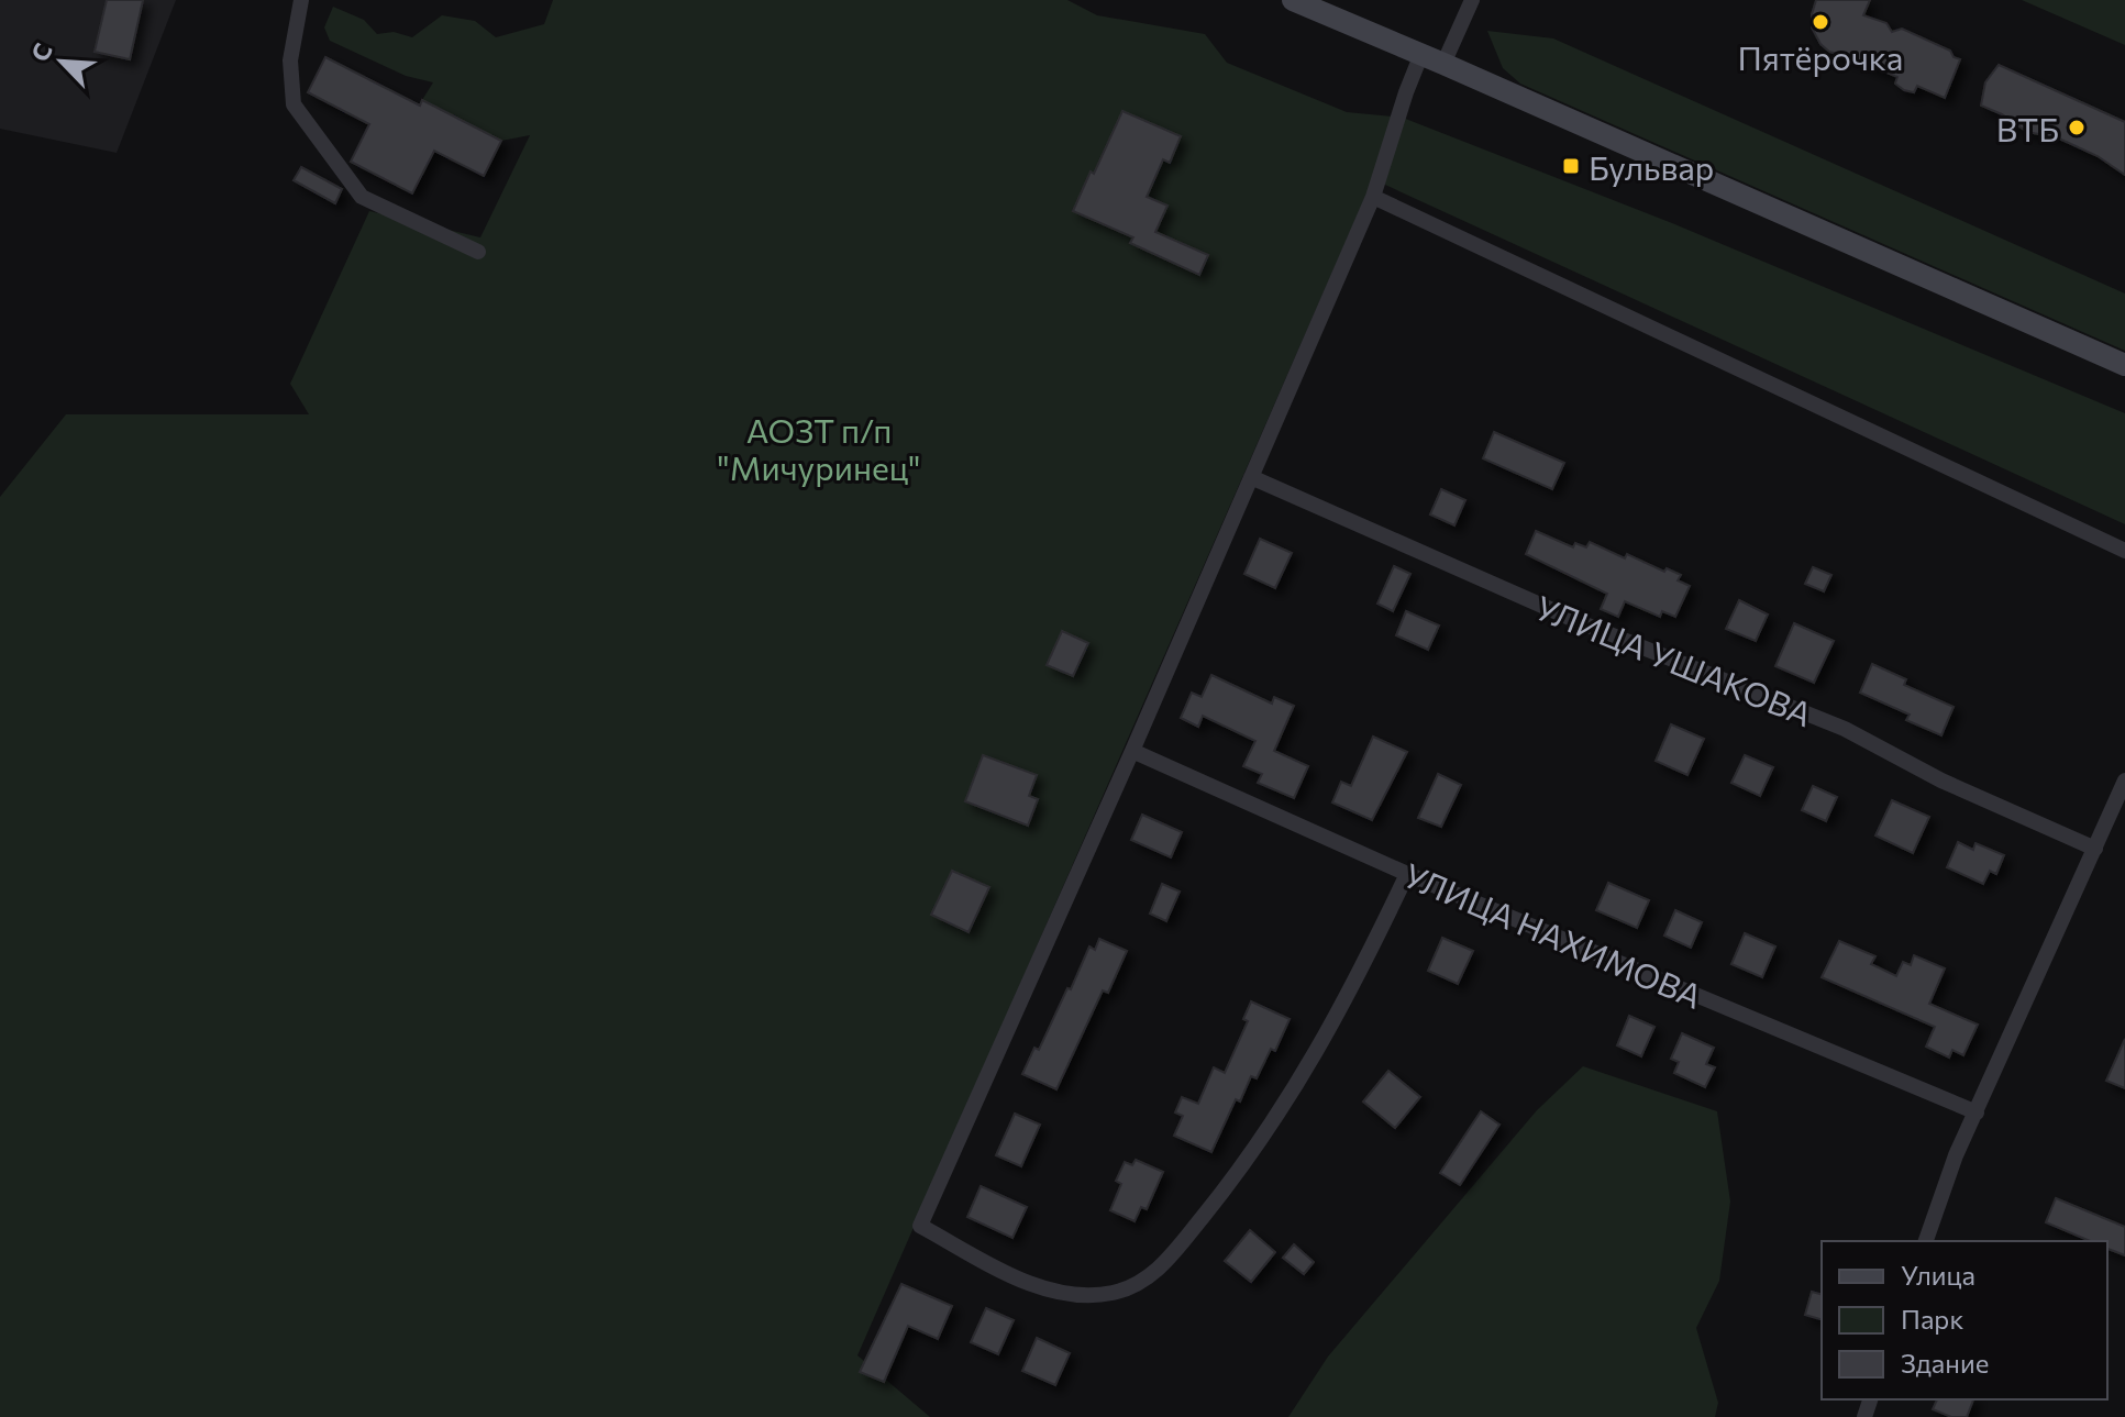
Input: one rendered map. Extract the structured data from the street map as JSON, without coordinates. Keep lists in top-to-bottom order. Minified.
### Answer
{"streets":{"street":["УЛИЦА УШАКОВА","УЛИЦА НАХИМОВА"]},"parks":["АОЗТ п/п \"Мичуринец\""],"places":{"other":["Пятёрочка","ВТБ"],"transit":["Бульвар"]},"legend":["Улица","Парк","Здание"],"north":"top left"}
